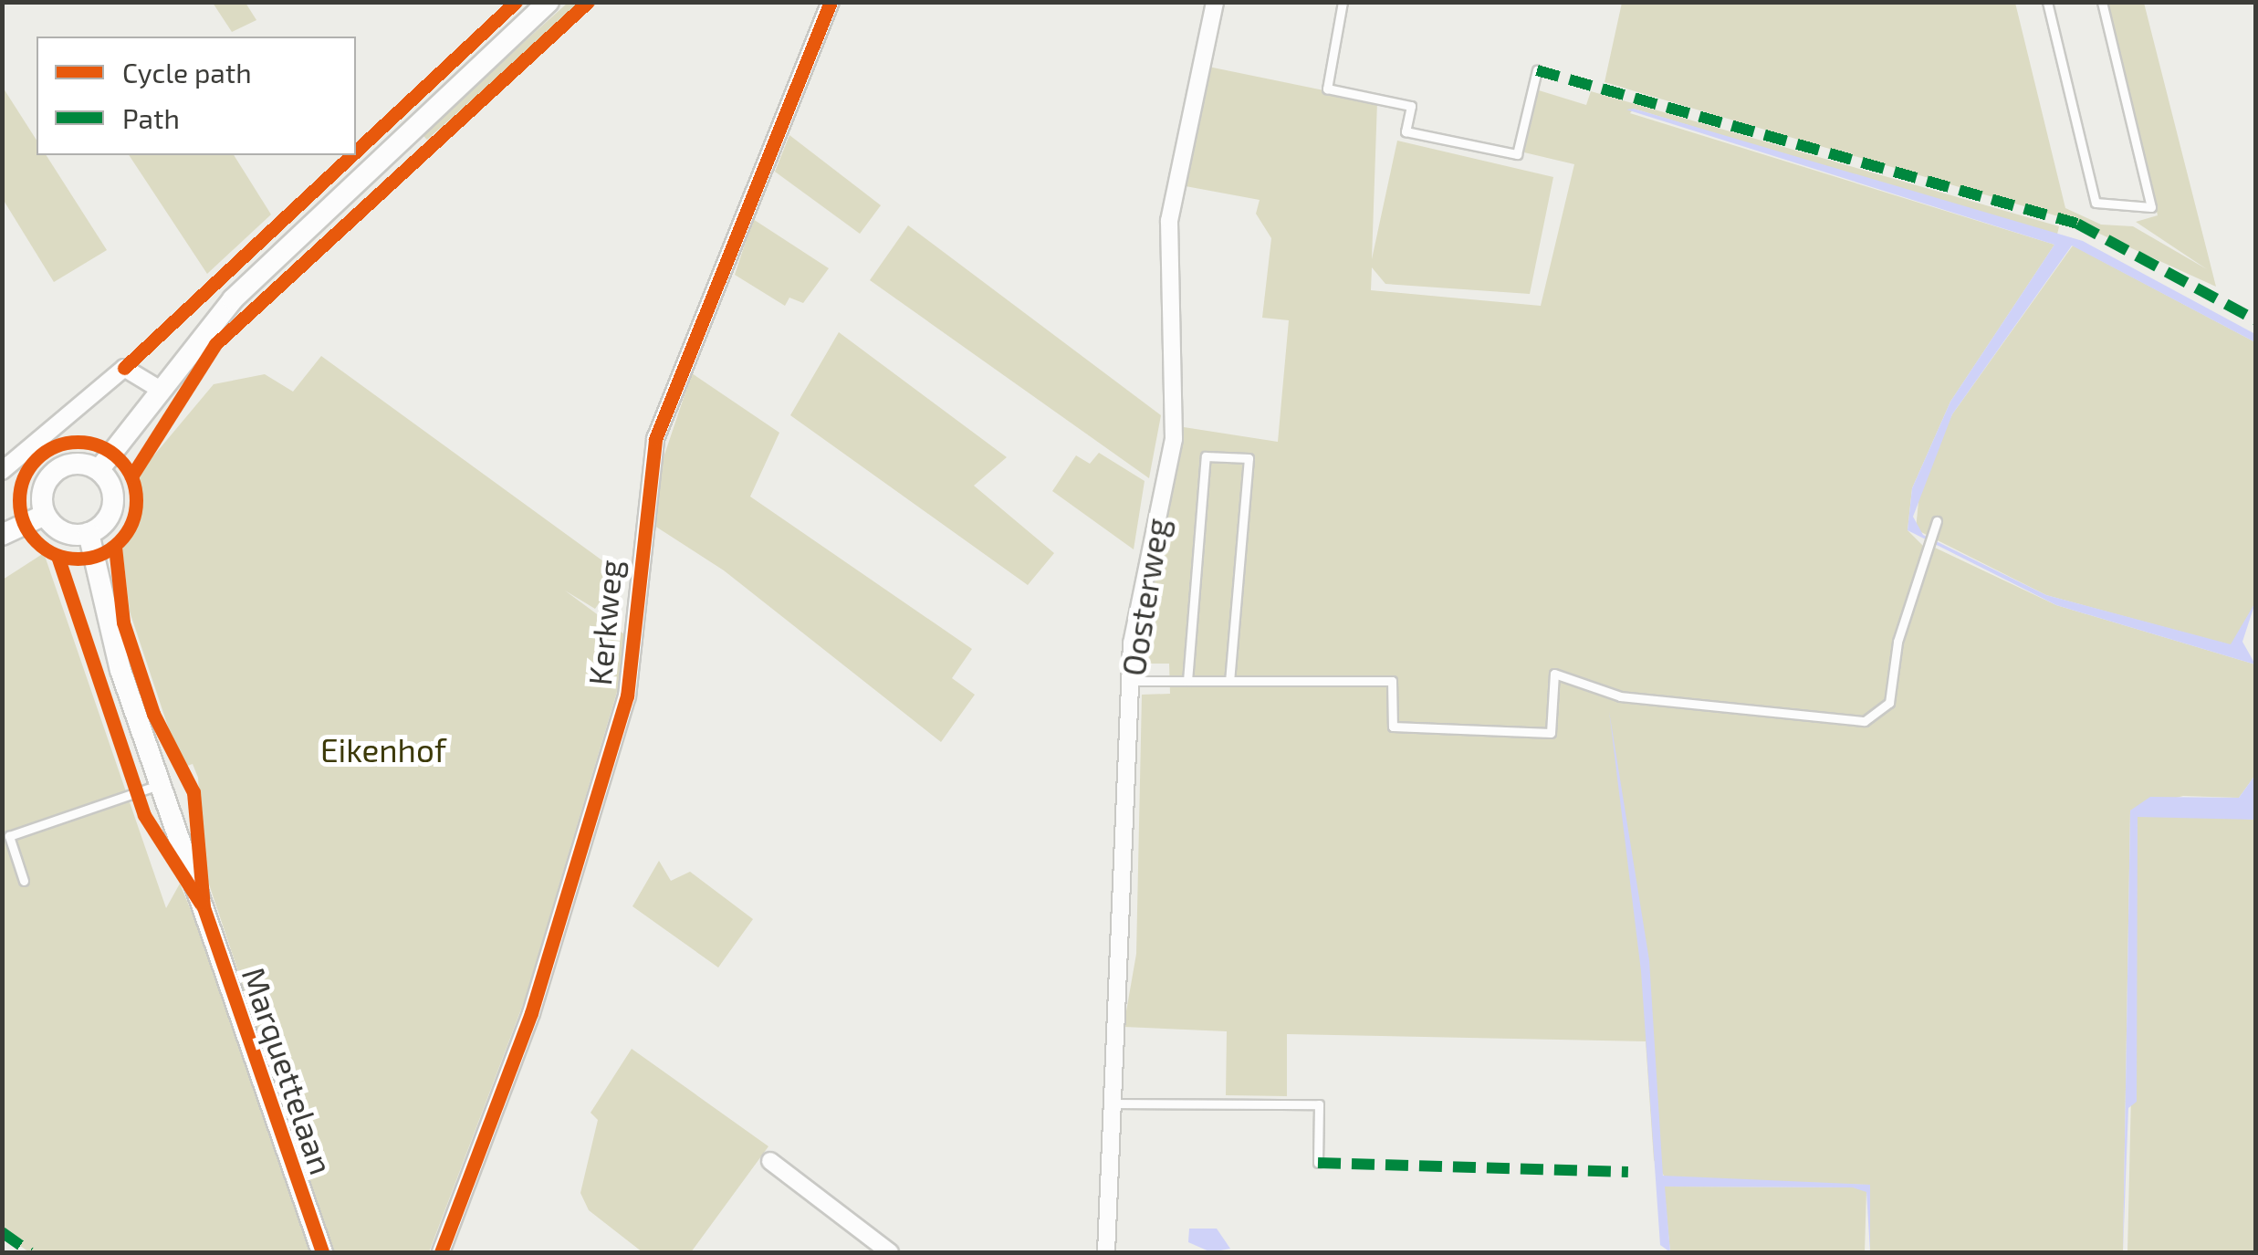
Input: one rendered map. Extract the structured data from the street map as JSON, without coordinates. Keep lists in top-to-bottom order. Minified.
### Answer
{"streets":{"main road":["Marquettelaan"],"street":["Oosterweg","Kerkweg"]},"parks":["Eikenhof"],"legend":["Cycle path","Path"]}
